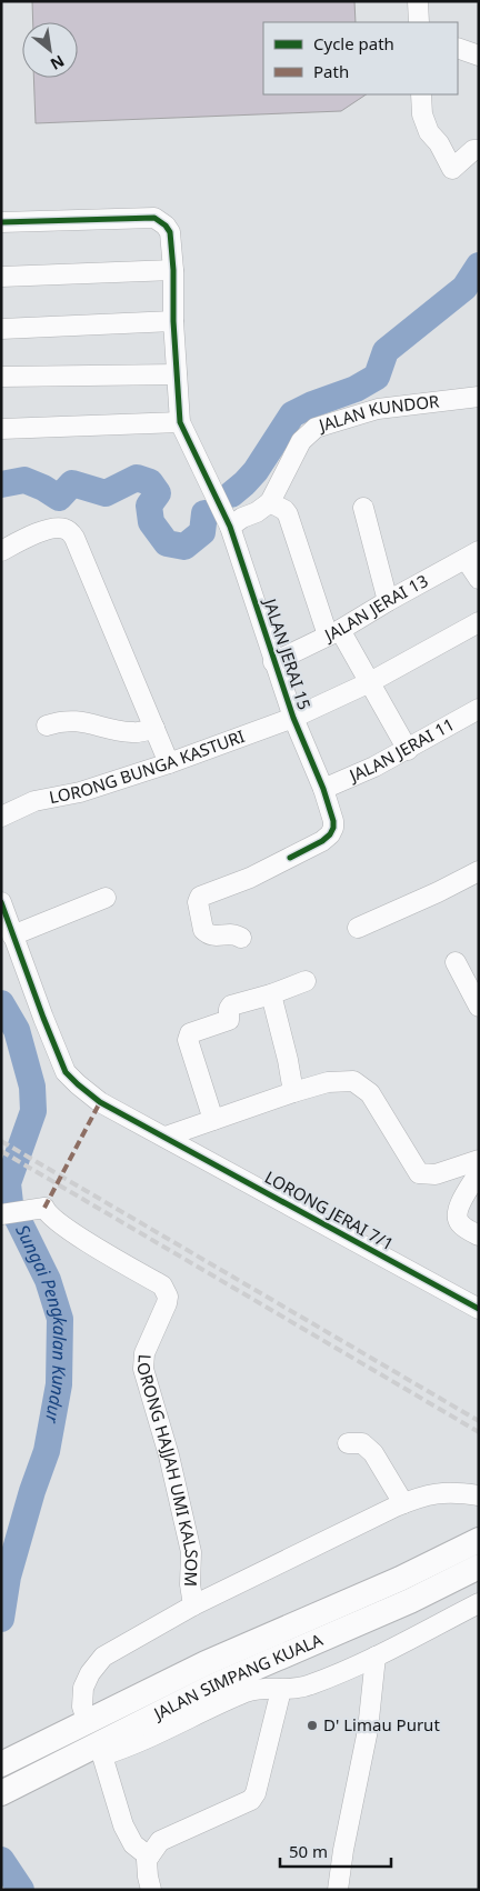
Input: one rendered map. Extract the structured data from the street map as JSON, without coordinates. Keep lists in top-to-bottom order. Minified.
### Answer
{"streets":{"main road":["JALAN SIMPANG KUALA"],"street":["JALAN KUNDOR","JALAN JERAI 13","JALAN JERAI 15","JALAN JERAI 11","LORONG BUNGA KASTURI","LORONG JERAI 7/1","LORONG HAJJAH UMI KALSOM"]},"crossings":[["JALAN JERAI 13","JALAN JERAI 15"],["JALAN JERAI 15","JALAN JERAI 11"],["JALAN JERAI 15","LORONG BUNGA KASTURI"]],"water":["Sungai Pengkalan Kundur"],"places":["D' Limau Purut"],"legend":["Cycle path","Path"],"scale_bar":"50 m","north":"bottom right"}
